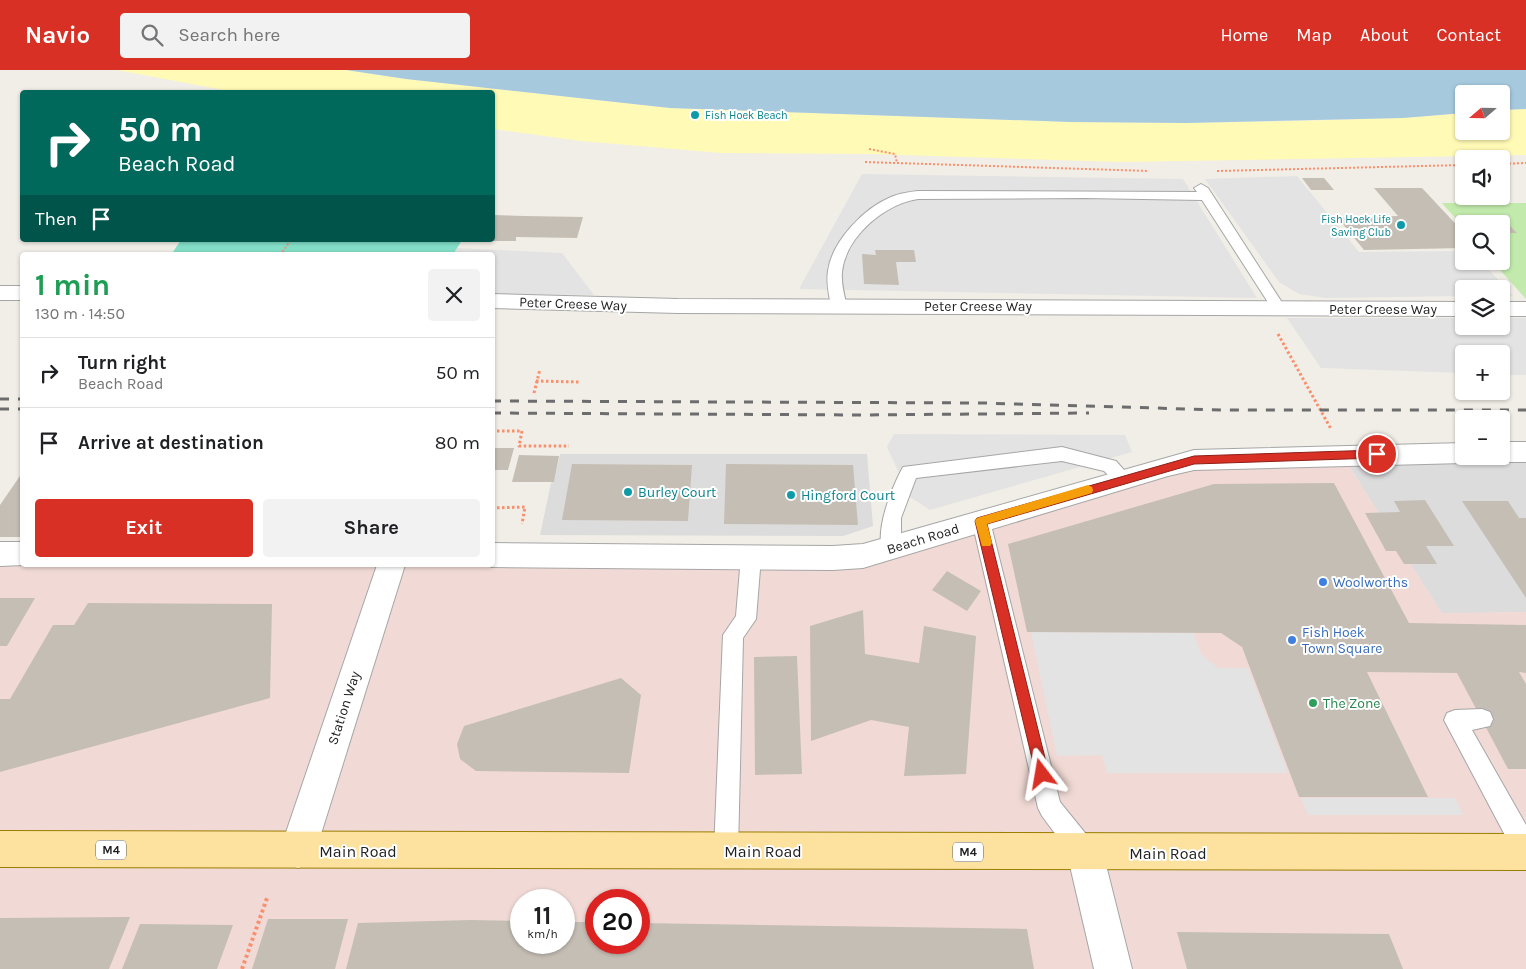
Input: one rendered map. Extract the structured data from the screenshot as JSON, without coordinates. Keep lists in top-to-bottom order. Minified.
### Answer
{"streets":{"main road":["M4","Main Road"],"street":["Peter Creese Way","Beach Road","Station Way"]},"crossings":[["Station Way","Main Road"]],"places":["Fish Hoek Beach","Fish Hoek Life Saving Club","Burley Court","Hingford Court","Woolworths","Fish Hoek Town Square","The Zone"],"north":"left","page":{"header":"Navio","search":"Search here","nav":["Home","Map","About","Contact"],"map_buttons":["+","−"],"turn":["50 m","Beach Road"],"then":"Then","heading":["1 min","130 m · 14:50"],"list":[{"name":"Turn right","note":"Beach Road","value":"50 m"},{"name":"Arrive at destination","value":"80 m"}],"buttons":["Exit","Share"],"speed":"11 km/h","limit":"20"}}
